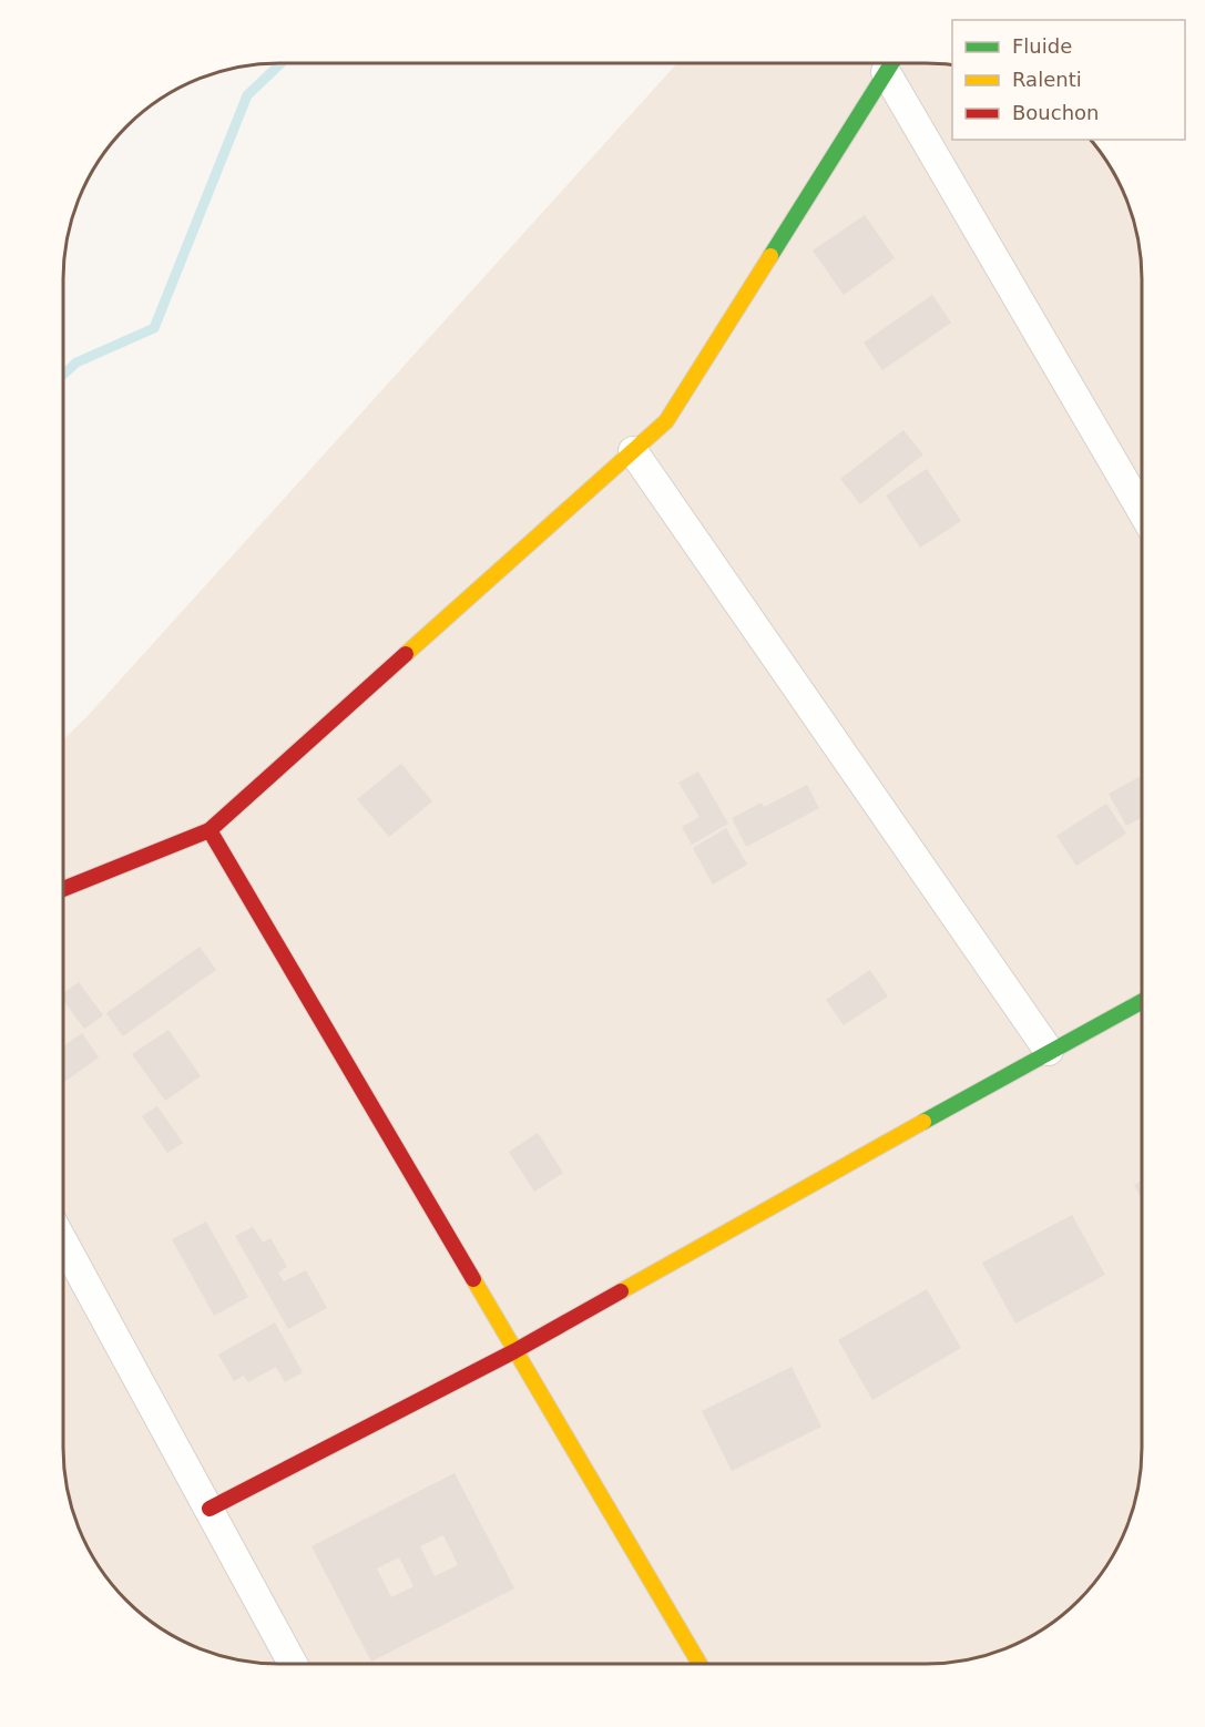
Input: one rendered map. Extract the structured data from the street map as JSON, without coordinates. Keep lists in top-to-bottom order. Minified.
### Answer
{"legend":["Fluide","Ralenti","Bouchon"]}
